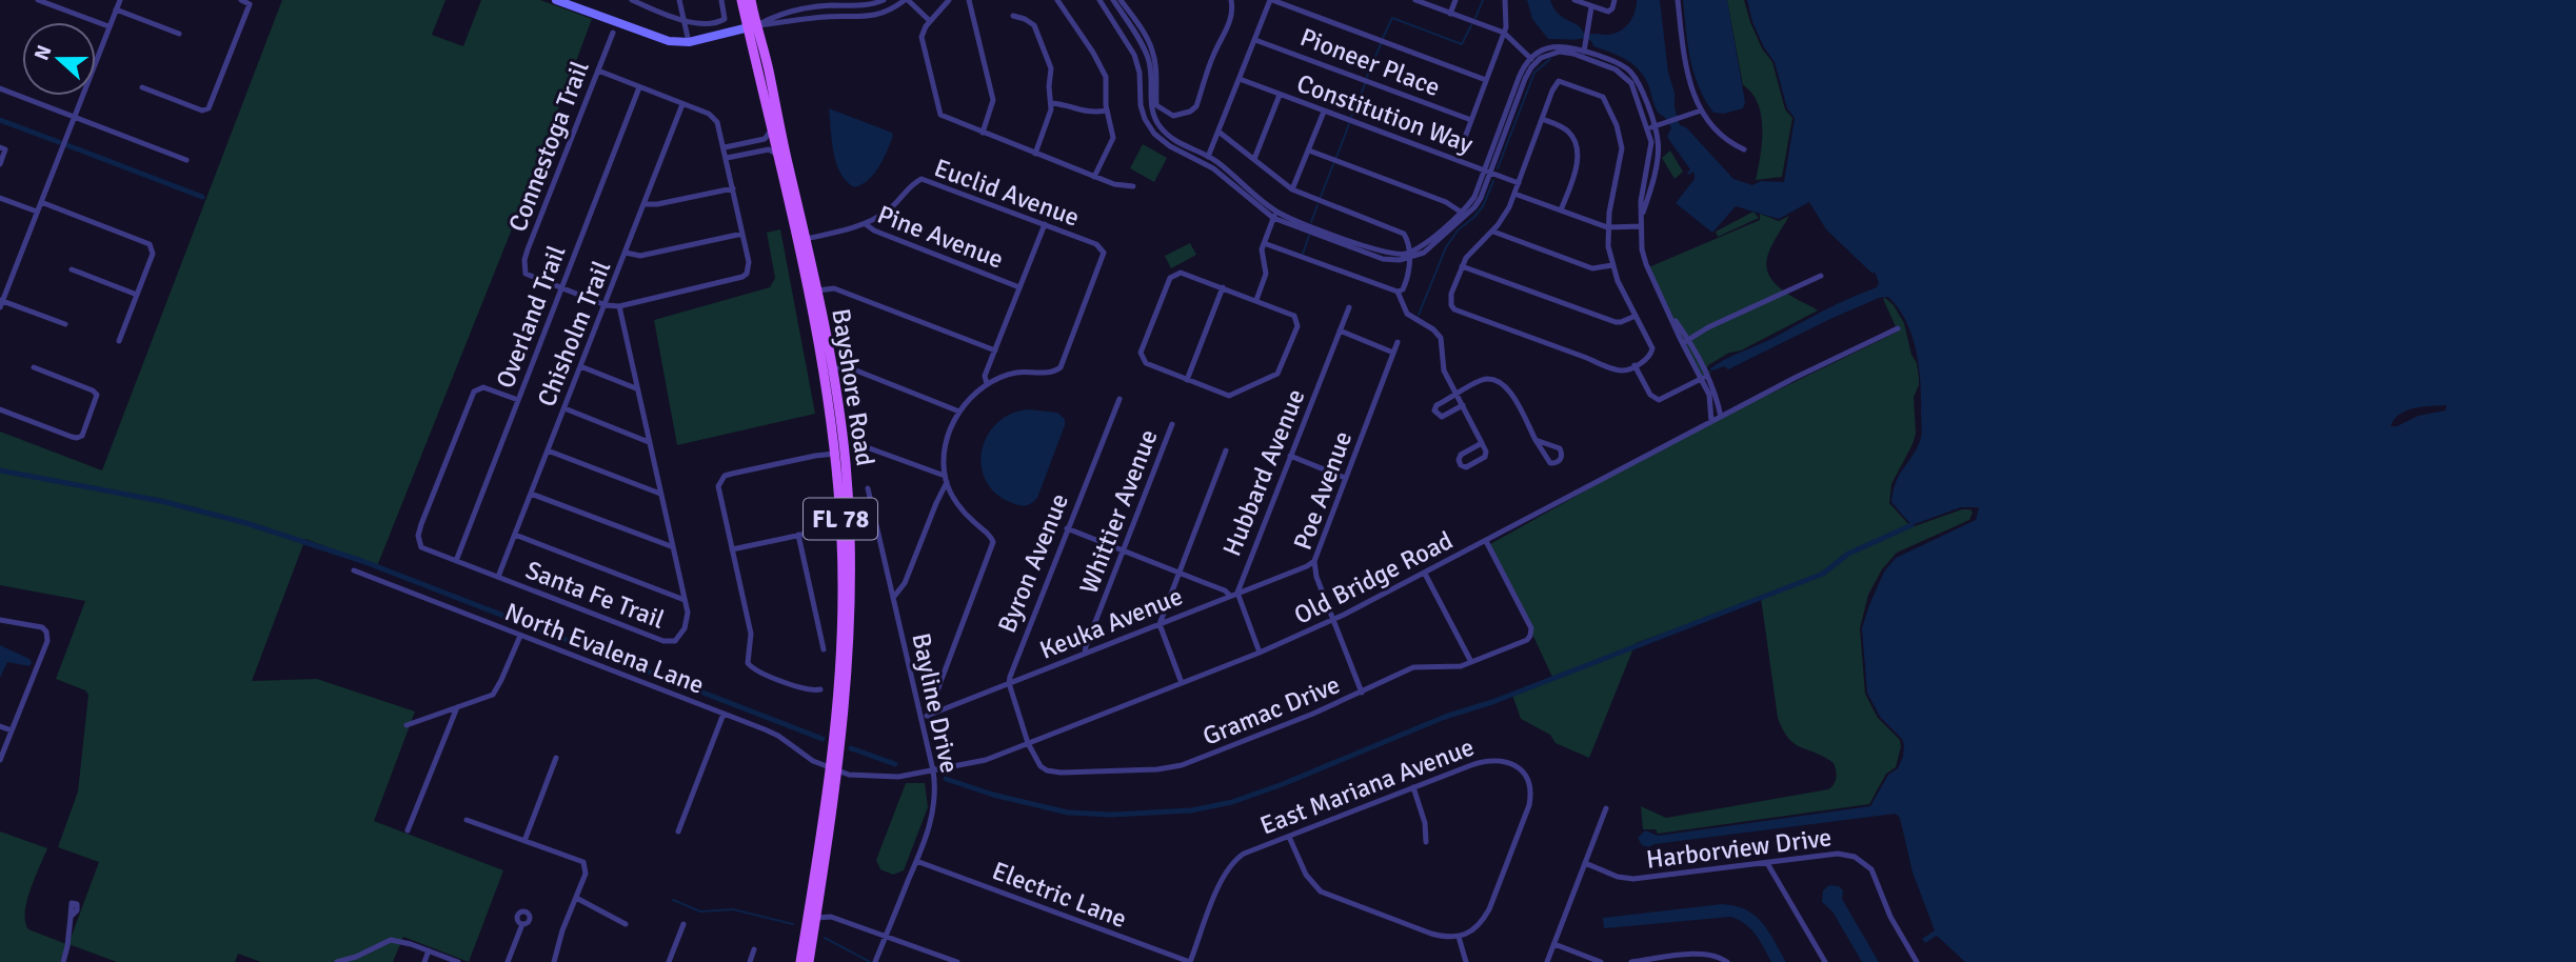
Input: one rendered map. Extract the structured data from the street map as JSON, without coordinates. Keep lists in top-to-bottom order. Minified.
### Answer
{"streets":{"main road":["Bayshore Road","FL 78"],"street":["Pioneer Place","Constitution Way","Connestoga Trail","Euclid Avenue","Pine Avenue","Overland Trail","Chisholm Trail","Hubbard Avenue","Poe Avenue","Whittier Avenue","Byron Avenue","Old Bridge Road","Santa Fe Trail","Keuka Avenue","North Evalena Lane","Bayline Drive","Gramac Drive","East Mariana Avenue","Harborview Drive","Electric Lane"]},"crossings":[["Connestoga Trail","Overland Trail"],["Euclid Avenue","Pine Avenue"],["Pine Avenue","Bayshore Road"],["Overland Trail","Santa Fe Trail"],["Chisholm Trail","Santa Fe Trail"],["Bayshore Road","Old Bridge Road"],["Bayshore Road","North Evalena Lane"],["Hubbard Avenue","Old Bridge Road"],["Hubbard Avenue","Keuka Avenue"],["Poe Avenue","Old Bridge Road"],["Poe Avenue","Keuka Avenue"],["Poe Avenue","Gramac Drive"],["Whittier Avenue","Keuka Avenue"],["Byron Avenue","Keuka Avenue"],["Old Bridge Road","North Evalena Lane"],["Old Bridge Road","Bayline Drive"],["Old Bridge Road","Gramac Drive"],["Keuka Avenue","Bayline Drive"],["Bayline Drive","Electric Lane"],["East Mariana Avenue","Electric Lane"]],"north":"left"}
